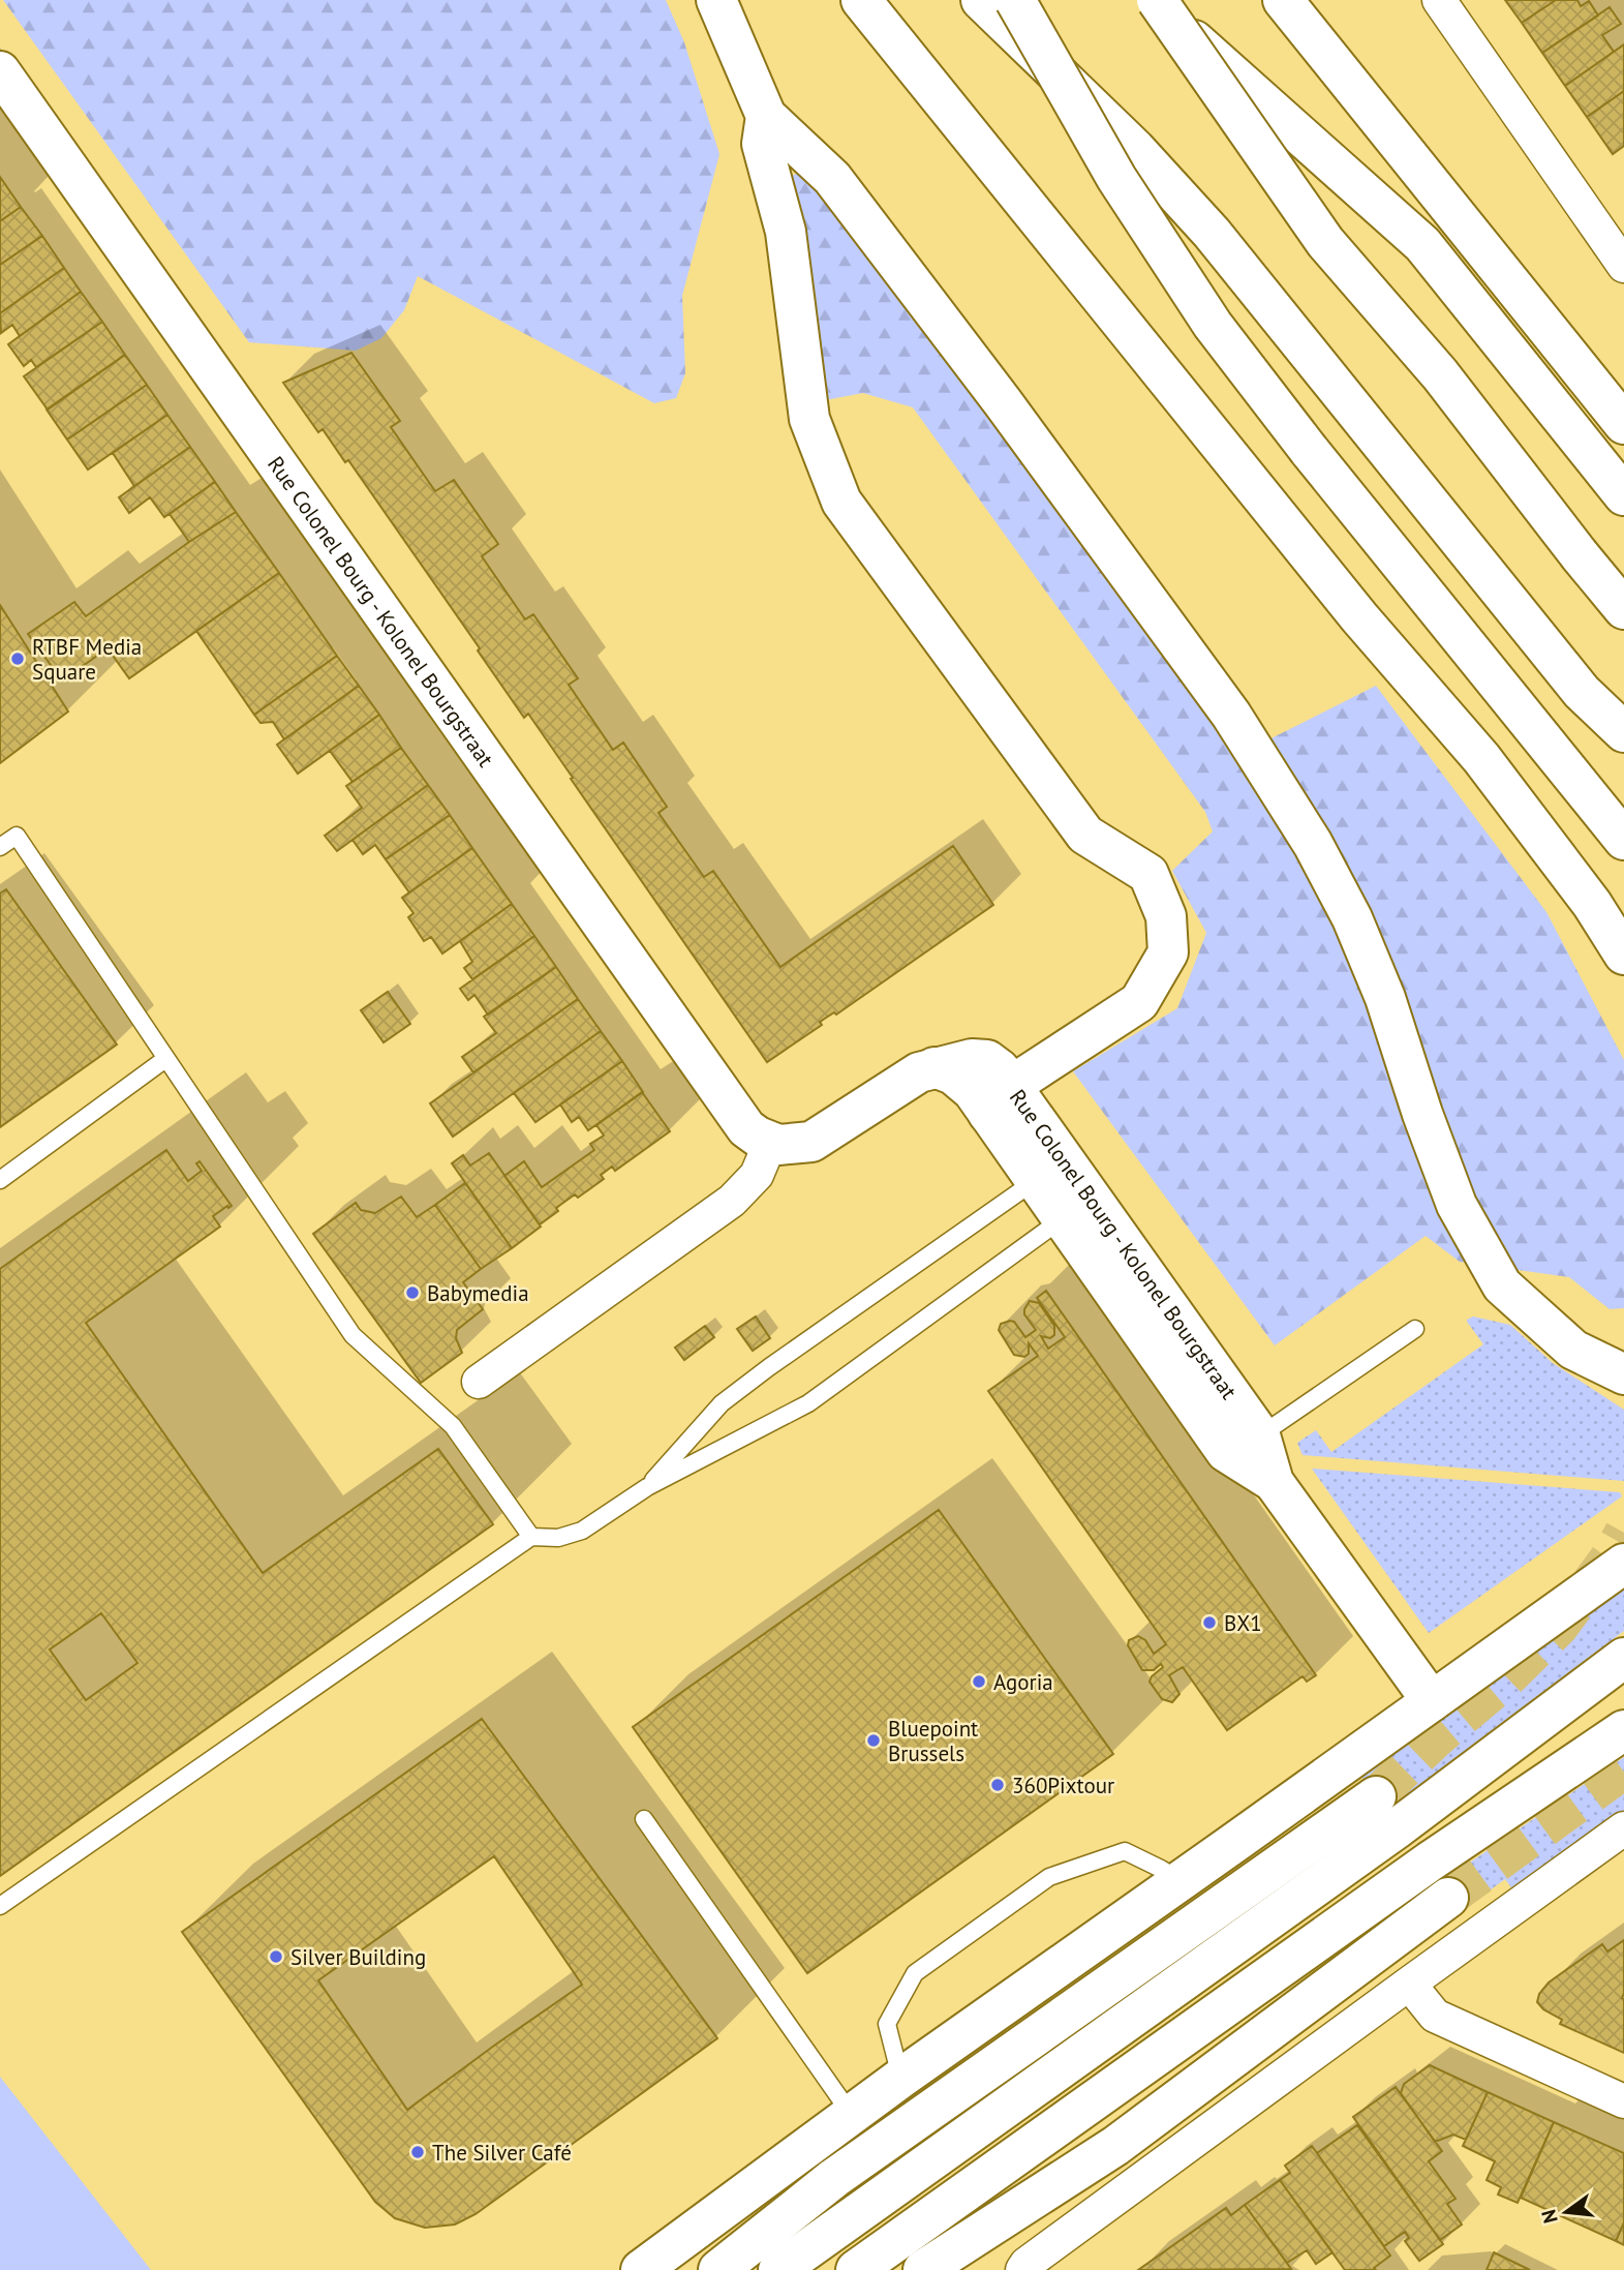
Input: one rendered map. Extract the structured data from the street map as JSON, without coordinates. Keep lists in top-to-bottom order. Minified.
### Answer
{"streets":{"main road":["Rue Colonel Bourg - Kolonel Bourgstraat"]},"places":["RTBF Media Square","Babymedia","BX1","Agoria","Bluepoint Brussels","360Pixtour","Silver Building","The Silver Café"],"north":"left"}
